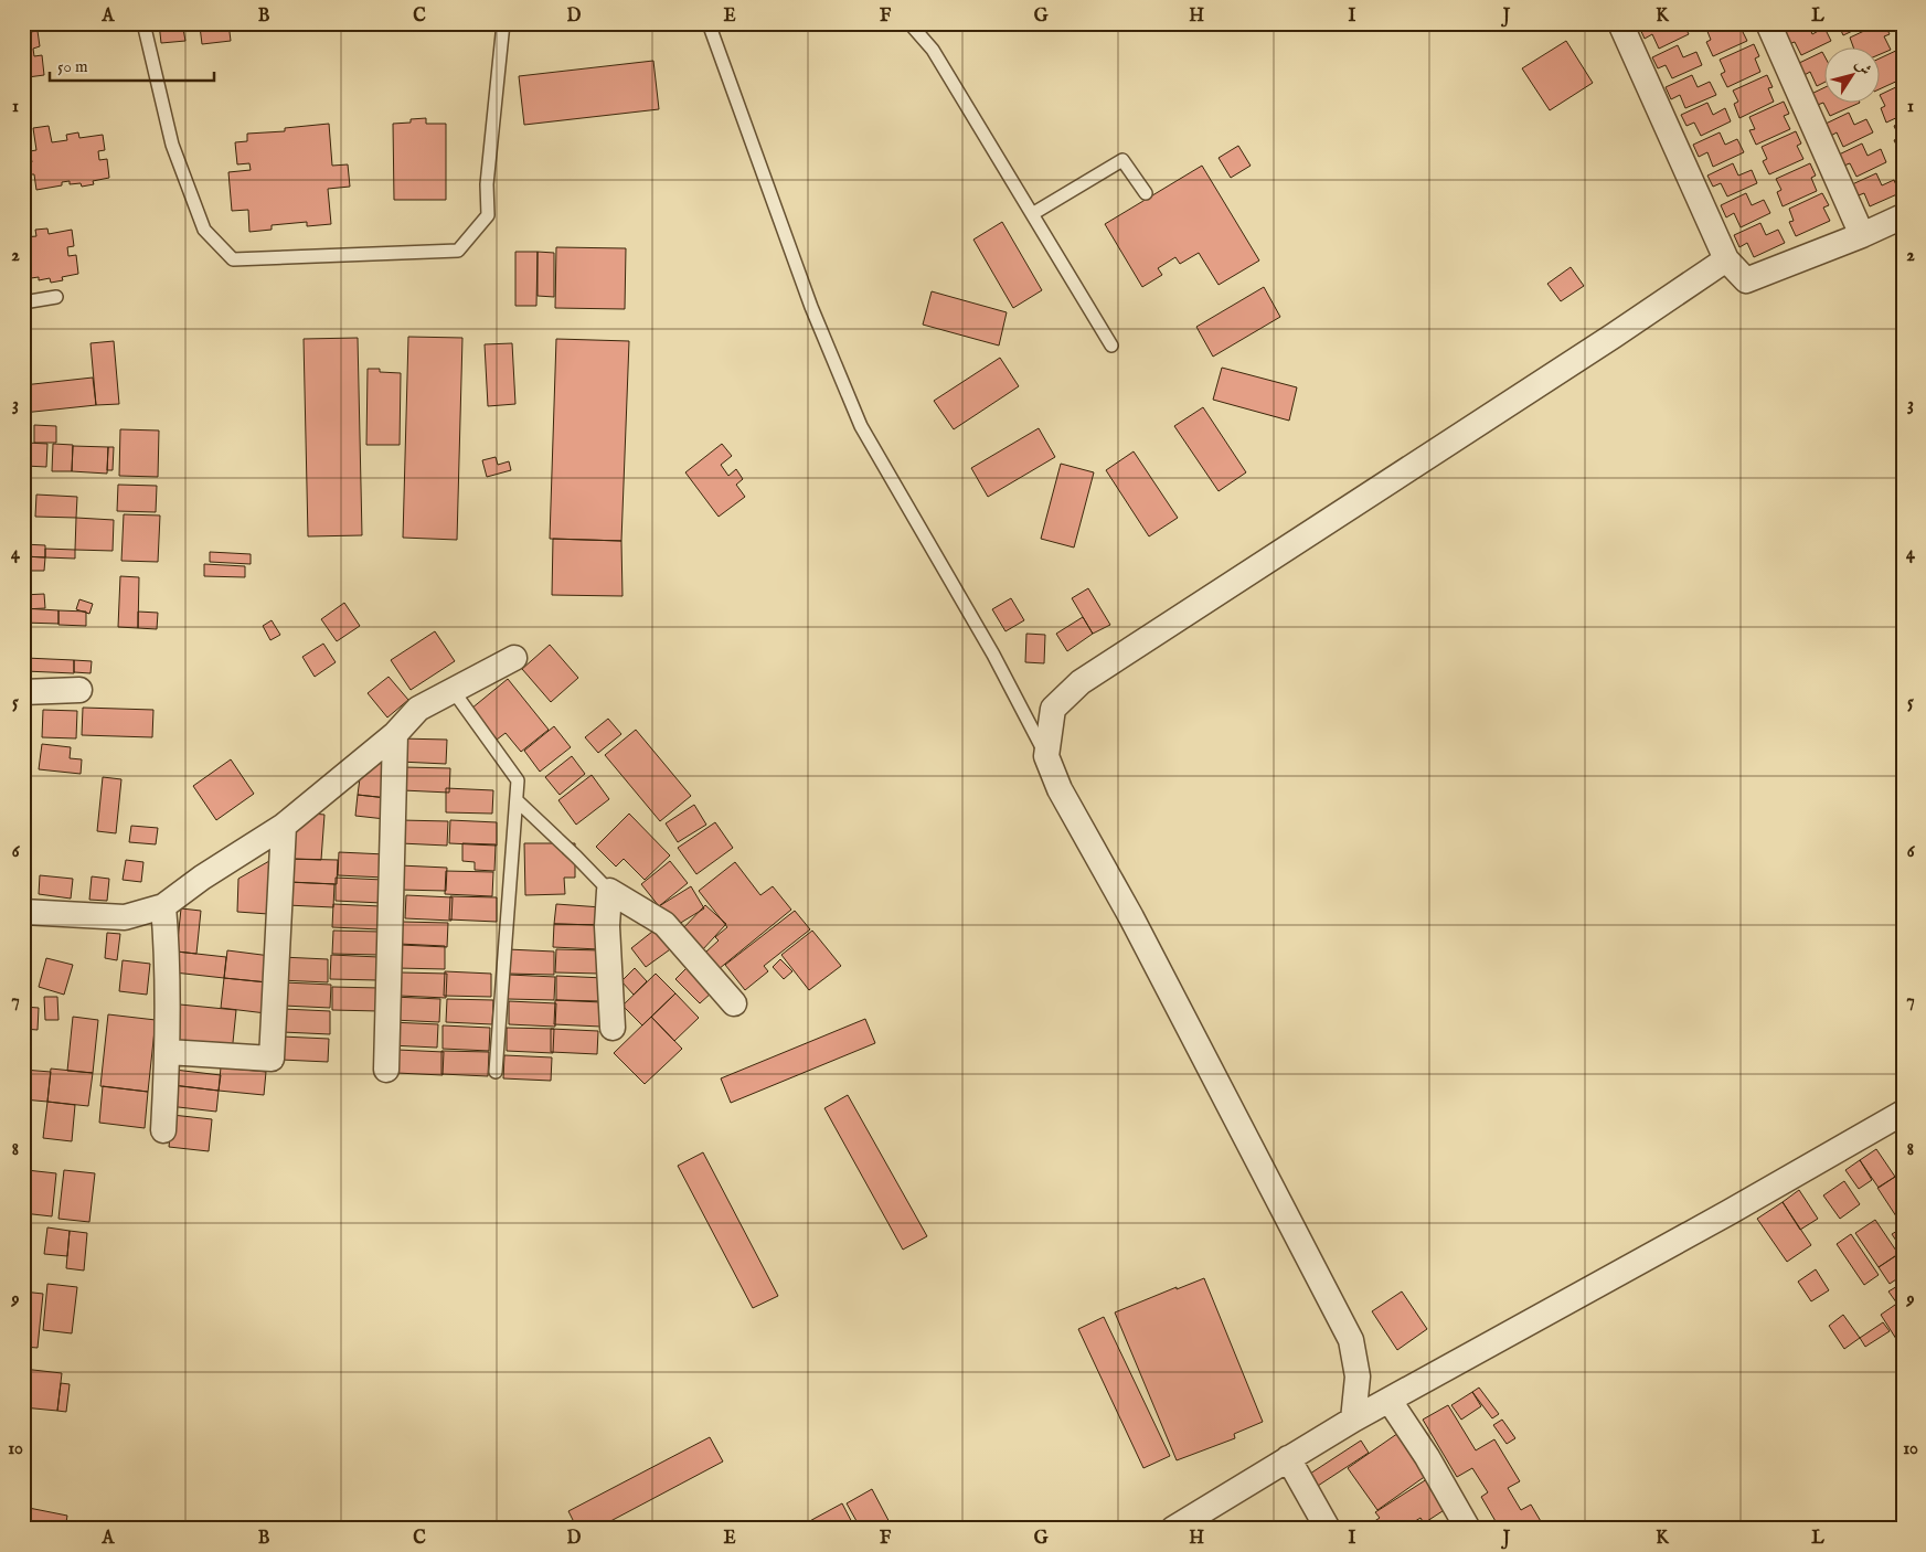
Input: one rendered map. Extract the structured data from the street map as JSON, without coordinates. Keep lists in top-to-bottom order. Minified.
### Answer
{"scale_bar":"50 m","north":"top right","grid":{"columns":["A","B","C","D","E","F","G","H","I","J","K","L"],"rows":["1","2","3","4","5","6","7","8","9","10"]}}
